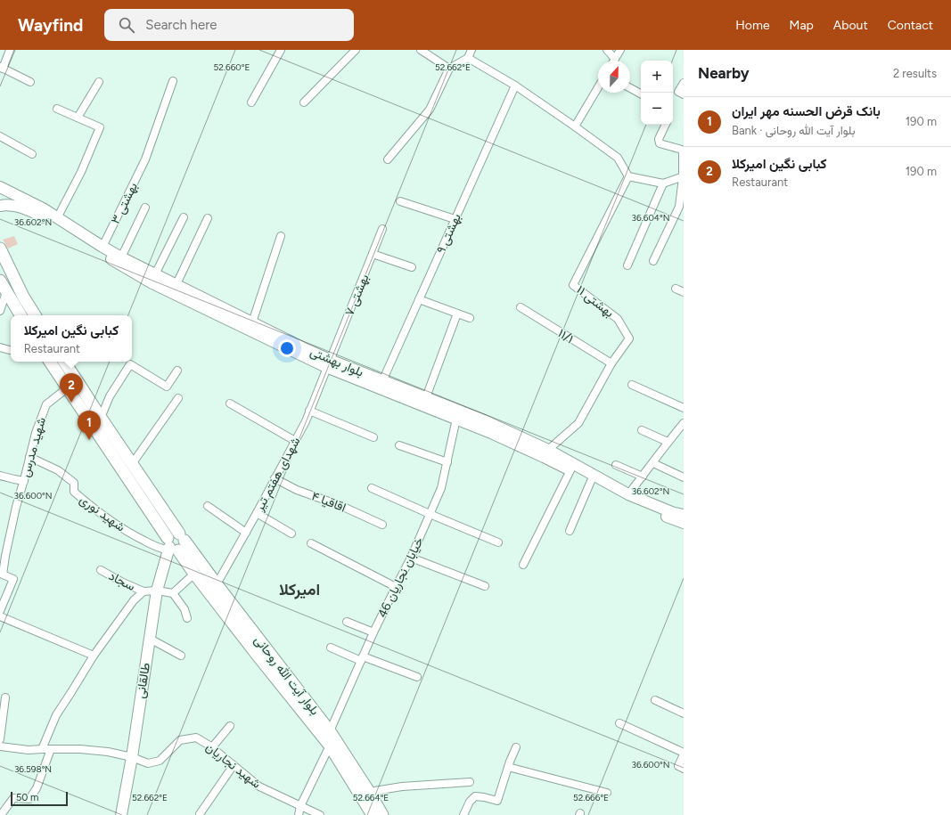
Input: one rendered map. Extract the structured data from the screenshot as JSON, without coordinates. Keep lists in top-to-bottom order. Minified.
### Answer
{"streets":{"main road":["بلوار بهشتی","بلوار آیت الله روحانی","طالقانی"],"street":["بهشتی ۳","بهشتی ۹","بهشتی ۷","بهشتی ۱۱","۱۱/۱","شهید مدرس","شهدای هفتم تیر","اقاقیا ۴","شهید نوری","خیابان نجاریان 46","سجاد","شهید نجاریان"]},"crossings":[["بهشتی ۳","بلوار بهشتی"],["بهشتی ۹","بلوار بهشتی"],["بهشتی ۷","بلوار بهشتی"],["بهشتی ۷","شهدای هفتم تیر"],["بهشتی ۱۱","۱۱/۱"],["بهشتی ۱۱","بلوار بهشتی"],["بلوار بهشتی","شهدای هفتم تیر"],["بلوار بهشتی","خیابان نجاریان 46"],["شهید مدرس","شهید نوری"],["شهید مدرس","بلوار آیت الله روحانی"],["شهدای هفتم تیر","اقاقیا ۴"],["شهدای هفتم تیر","بلوار آیت الله روحانی"],["شهید نوری","بلوار آیت الله روحانی"],["شهید نوری","طالقانی"],["خیابان نجاریان 46","بلوار آیت الله روحانی"],["بلوار آیت الله روحانی","طالقانی"],["طالقانی","شهید نجاریان"]],"districts":["امیرکلا"],"scale_bar":"50 m","north":"top","page":{"header":"Wayfind","search":"Search here","nav":["Home","Map","About","Contact"],"heading":["Nearby","2 results"],"map_buttons":["+","−"],"list":[{"mark":"1","name":"بانک قرض الحسنه مهر ایران","note":"Bank · بلوار آیت الله روحانی","value":"190 m"},{"mark":"2","name":"کبابی نگین امیرکلا","note":"Restaurant","value":"190 m"}],"popup":["کبابی نگین امیرکلا","Restaurant"],"pins":["2","1"],"scale":"50 m"},"coordinates":["52.660°E","52.662°E","36.604°N","36.602°N","36.600°N","36.598°N","52.664°E","52.666°E"]}
